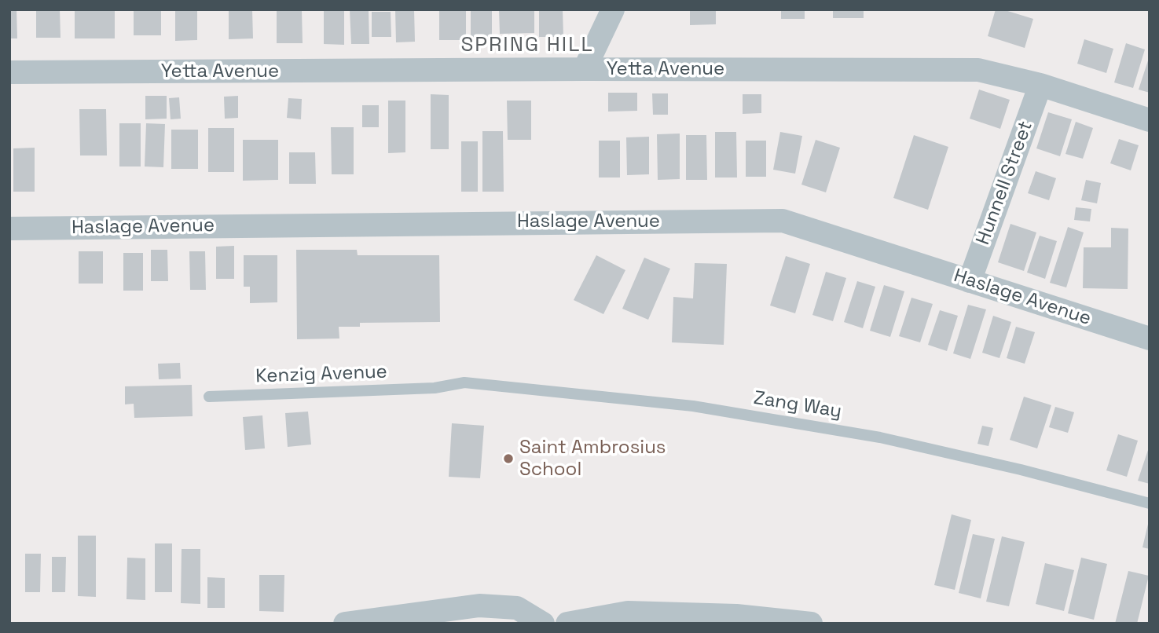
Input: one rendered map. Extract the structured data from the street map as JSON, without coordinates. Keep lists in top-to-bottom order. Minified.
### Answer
{"streets":{"street":["Yetta Avenue","Hunnell Street","Haslage Avenue"],"lane":["Kenzig Avenue","Zang Way"]},"crossings":[["Yetta Avenue","Hunnell Street"],["Hunnell Street","Haslage Avenue"],["Kenzig Avenue","Zang Way"]],"districts":["SPRING HILL"],"places":["Saint Ambrosius School"]}
